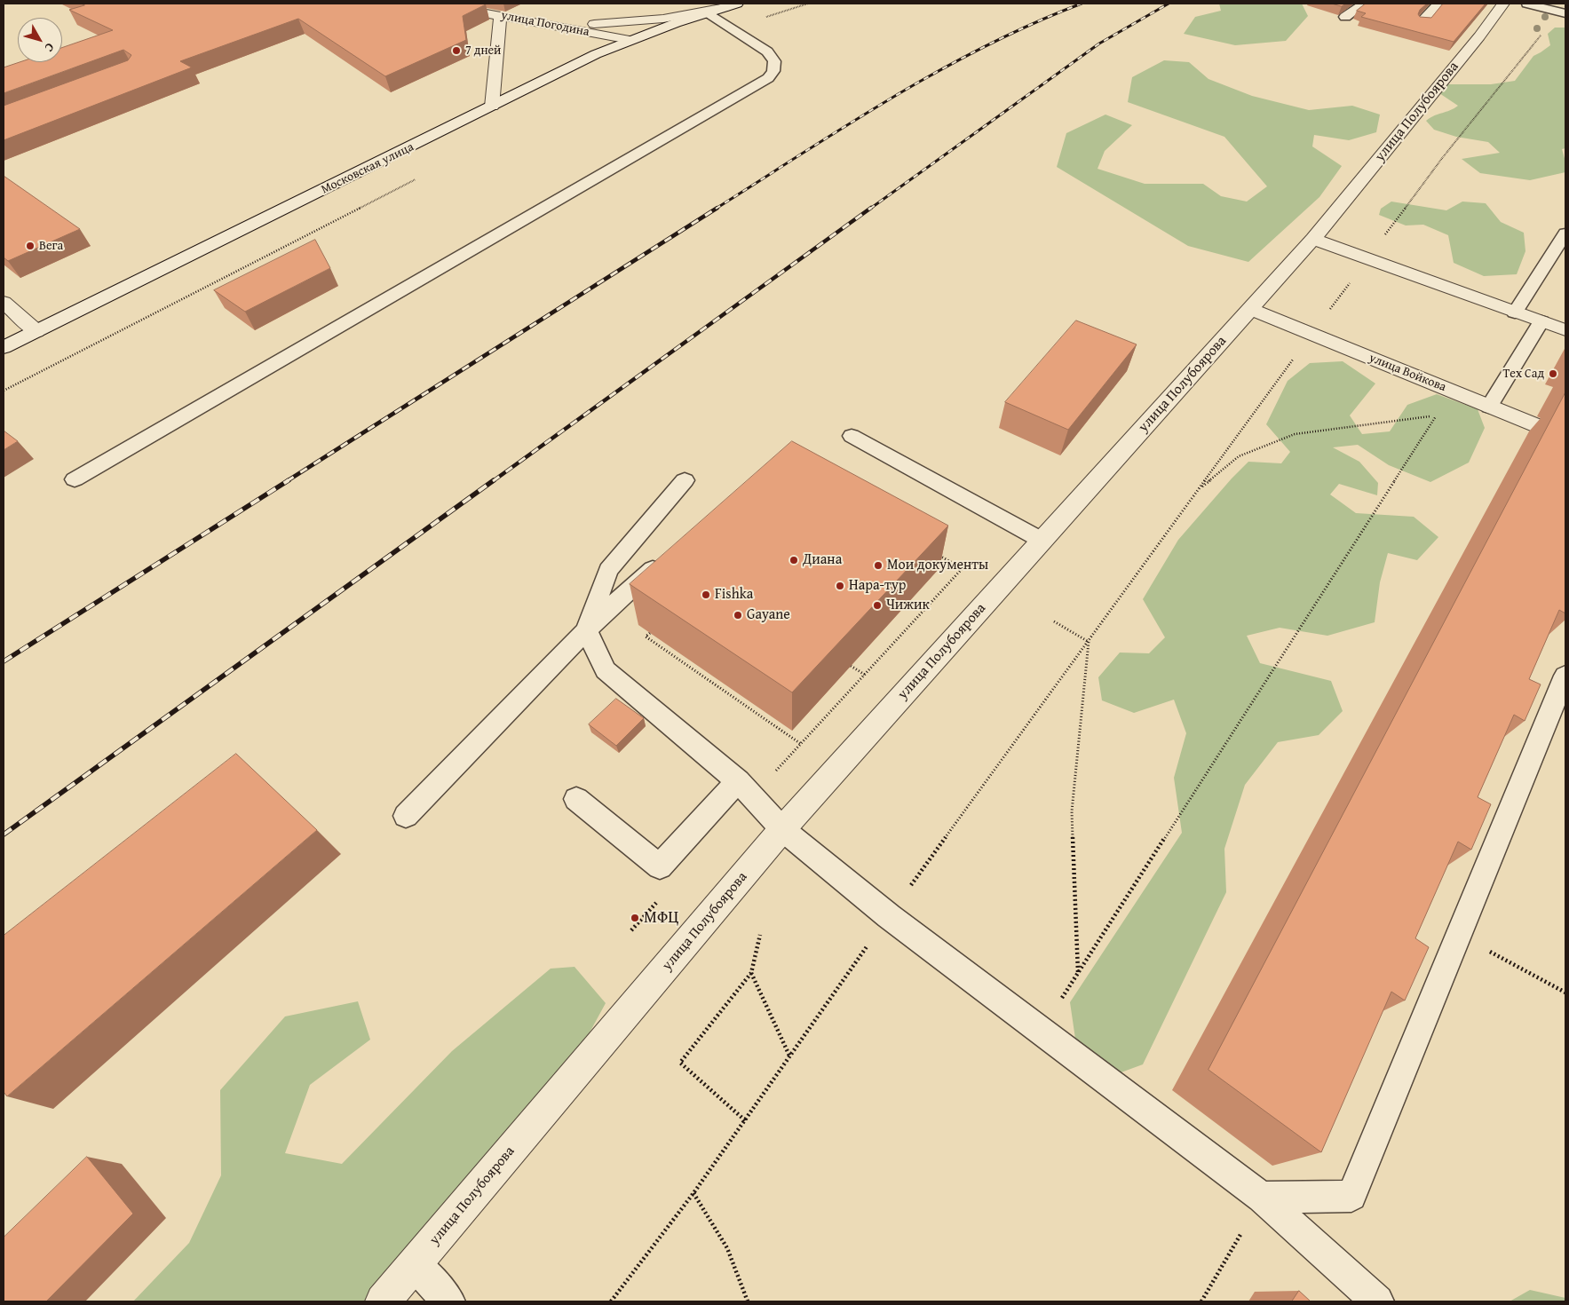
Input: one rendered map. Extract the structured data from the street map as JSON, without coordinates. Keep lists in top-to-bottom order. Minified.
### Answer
{"streets":{"street":["улица Погодина","улица Полубоярова","Московская улица","улица Войкова"]},"crossings":[["улица Погодина","Московская улица"],["улица Полубоярова","улица Войкова"]],"places":["7 дней","Вега","Тех Сад","Диана","Мои документы","Нара-тур","Fishka","Чижик","Gayane","МФЦ"],"north":"bottom right"}
